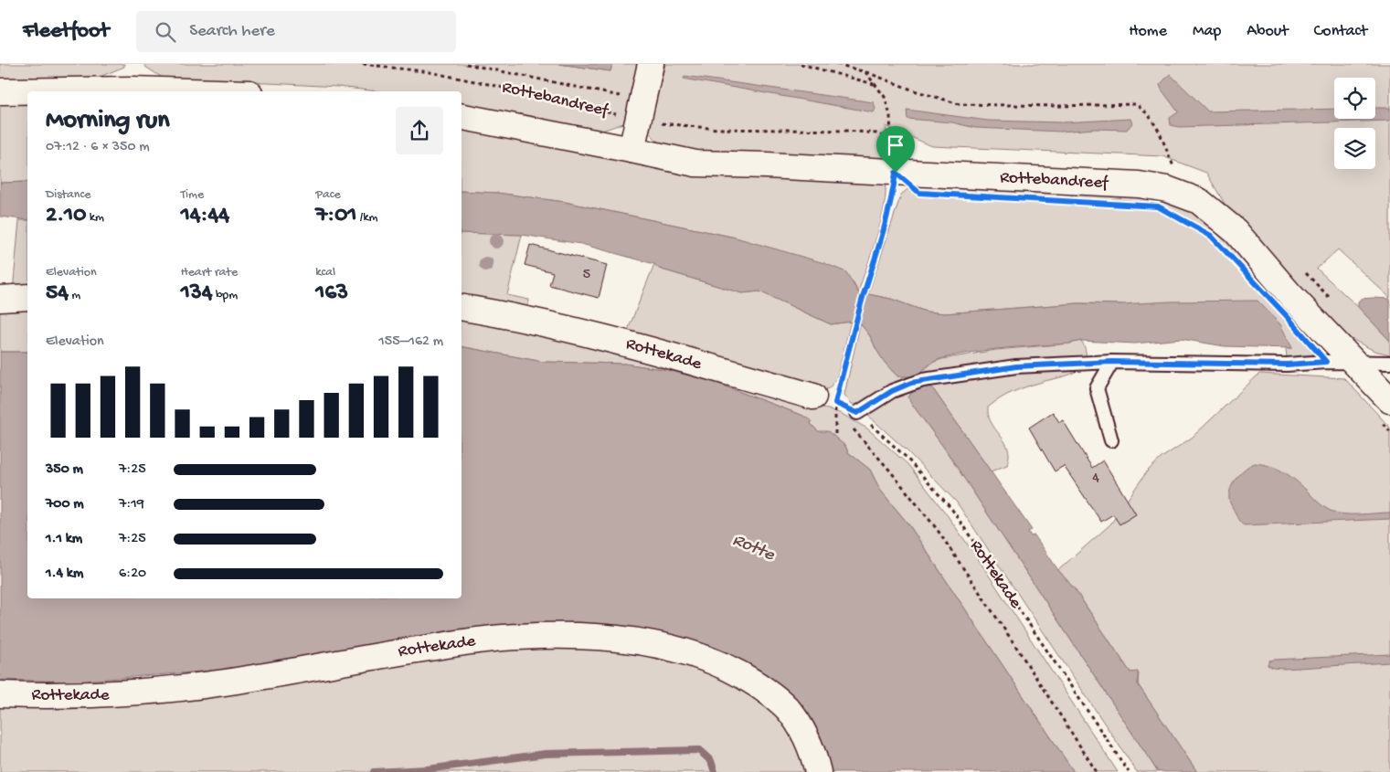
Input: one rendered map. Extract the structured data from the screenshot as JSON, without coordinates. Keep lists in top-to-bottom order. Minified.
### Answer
{"streets":{"street":["Rottebandreef","Rottekade"]},"water":["Rotte"],"house_numbers":["5","4"],"page":{"header":"Fleetfoot","search":"Search here","nav":["Home","Map","About","Contact"],"heading":["Morning run","07:12 · 6 × 350 m"],"stats":[["Distance","2.10 km"],["Time","14:44"],["Pace","7:01 /km"],["Elevation","54 m"],["Heart rate","134 bpm"],["kcal","163"]],"chart":["Elevation","155–162 m"],"list":[{"name":"350 m","note":"7:25"},{"name":"700 m","note":"7:19"},{"name":"1.1 km","note":"7:25"},{"name":"1.4 km","note":"6:20"}]}}
